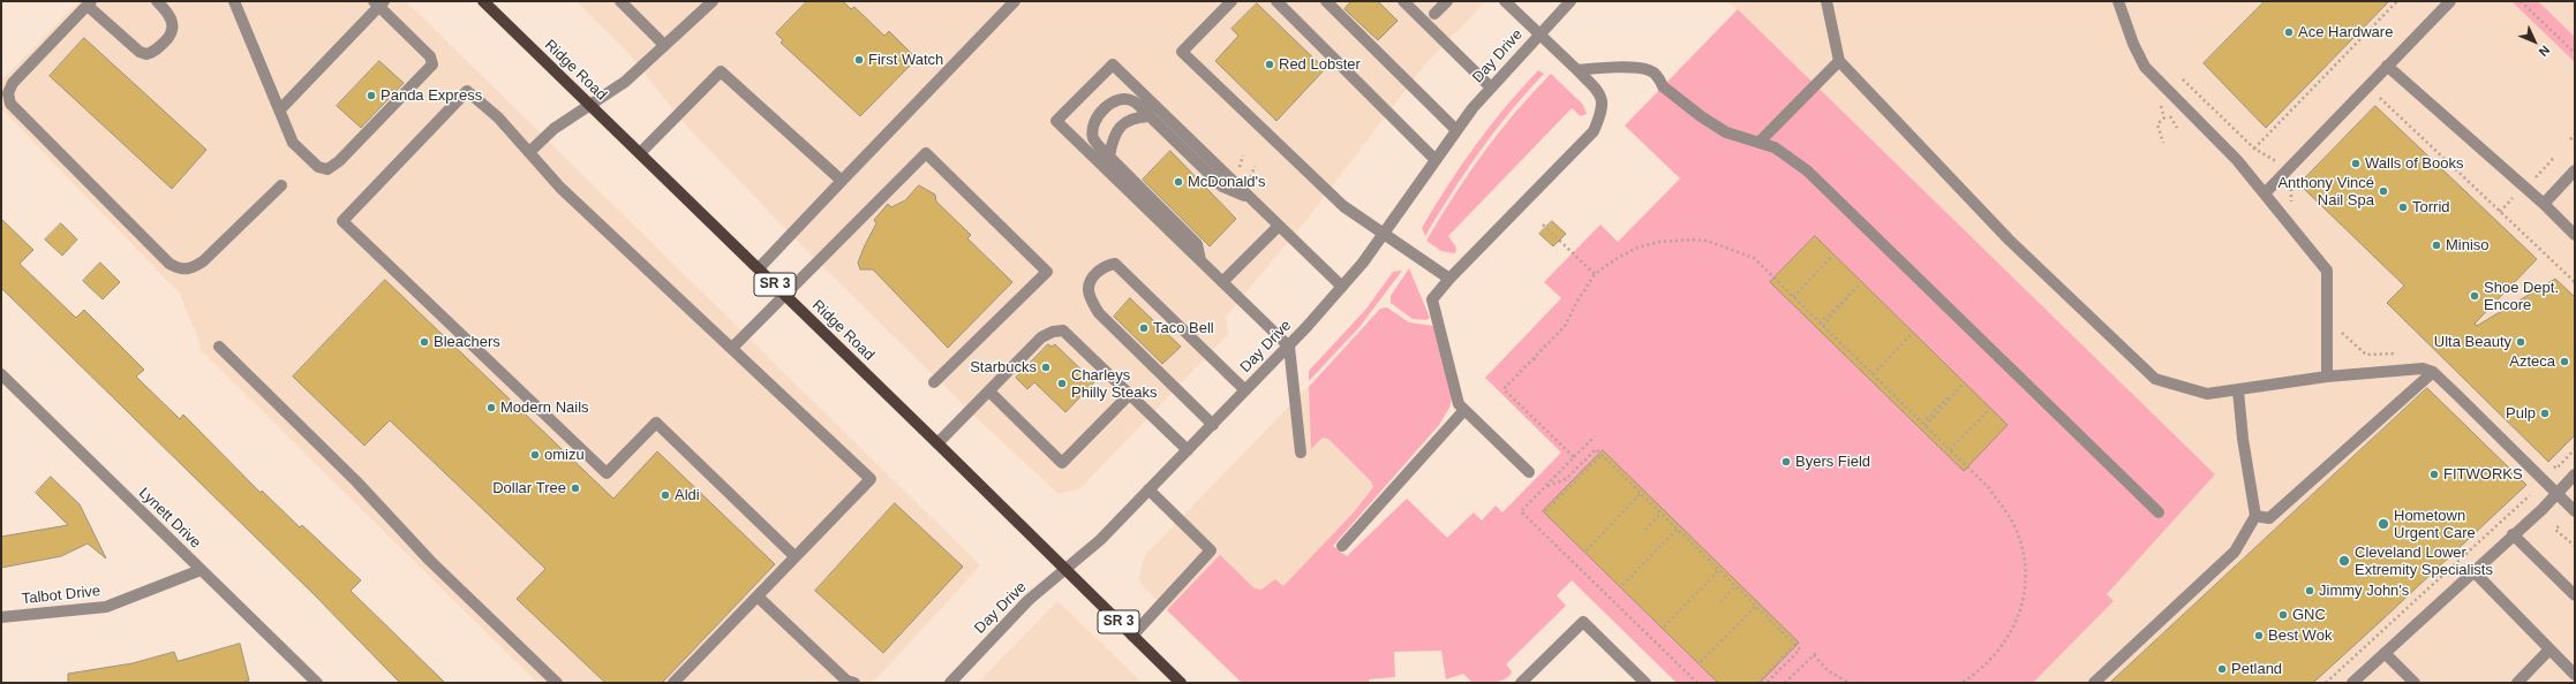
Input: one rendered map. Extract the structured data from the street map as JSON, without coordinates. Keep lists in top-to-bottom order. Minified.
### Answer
{"streets":{"main road":["Ridge Road","SR 3"],"street":["Day Drive","Lynett Drive","Talbot Drive"]},"crossings":[["Day Drive","Ridge Road"],["Lynett Drive","Talbot Drive"]],"places":["Ace Hardware","First Watch","Red Lobster","Panda Express","Walls of Books","McDonald's","Anthony Vincé Nail Spa","Torrid","Miniso","Shoe Dept. Encore","Taco Bell","Bleachers","Ulta Beauty","Azteca","Starbucks","Charleys Philly Steaks","Modern Nails","Pulp","omizu","Byers Field","FITWORKS","Dollar Tree","Aldi","Hometown Urgent Care","Cleveland Lower Extremity Specialists","Jimmy John's","GNC","Best Wok","Petland"],"north":"bottom right"}
